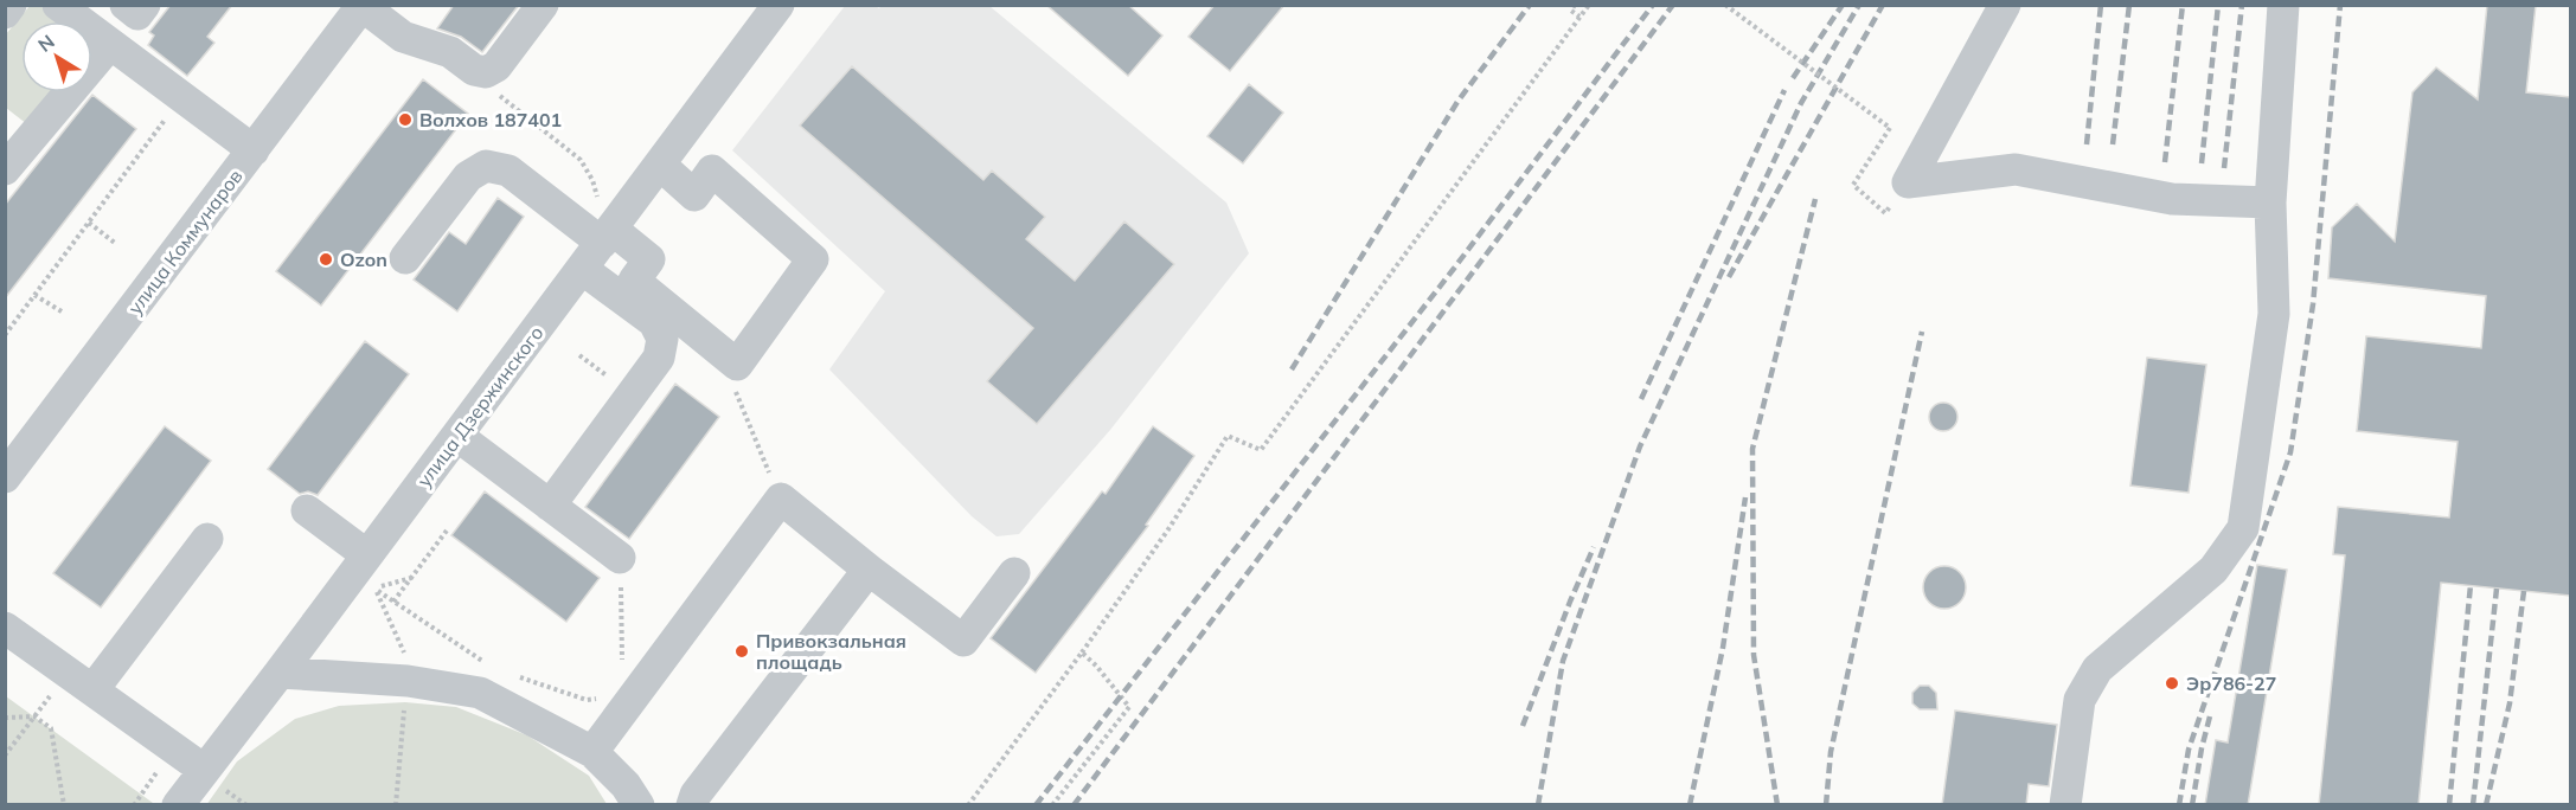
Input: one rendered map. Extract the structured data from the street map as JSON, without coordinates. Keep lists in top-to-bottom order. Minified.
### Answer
{"streets":{"street":["улица Коммунаров","улица Дзержинского"]},"places":["Волхов 187401","Ozon","Привокзальная площадь","Эр786-27"],"north":"top left"}
